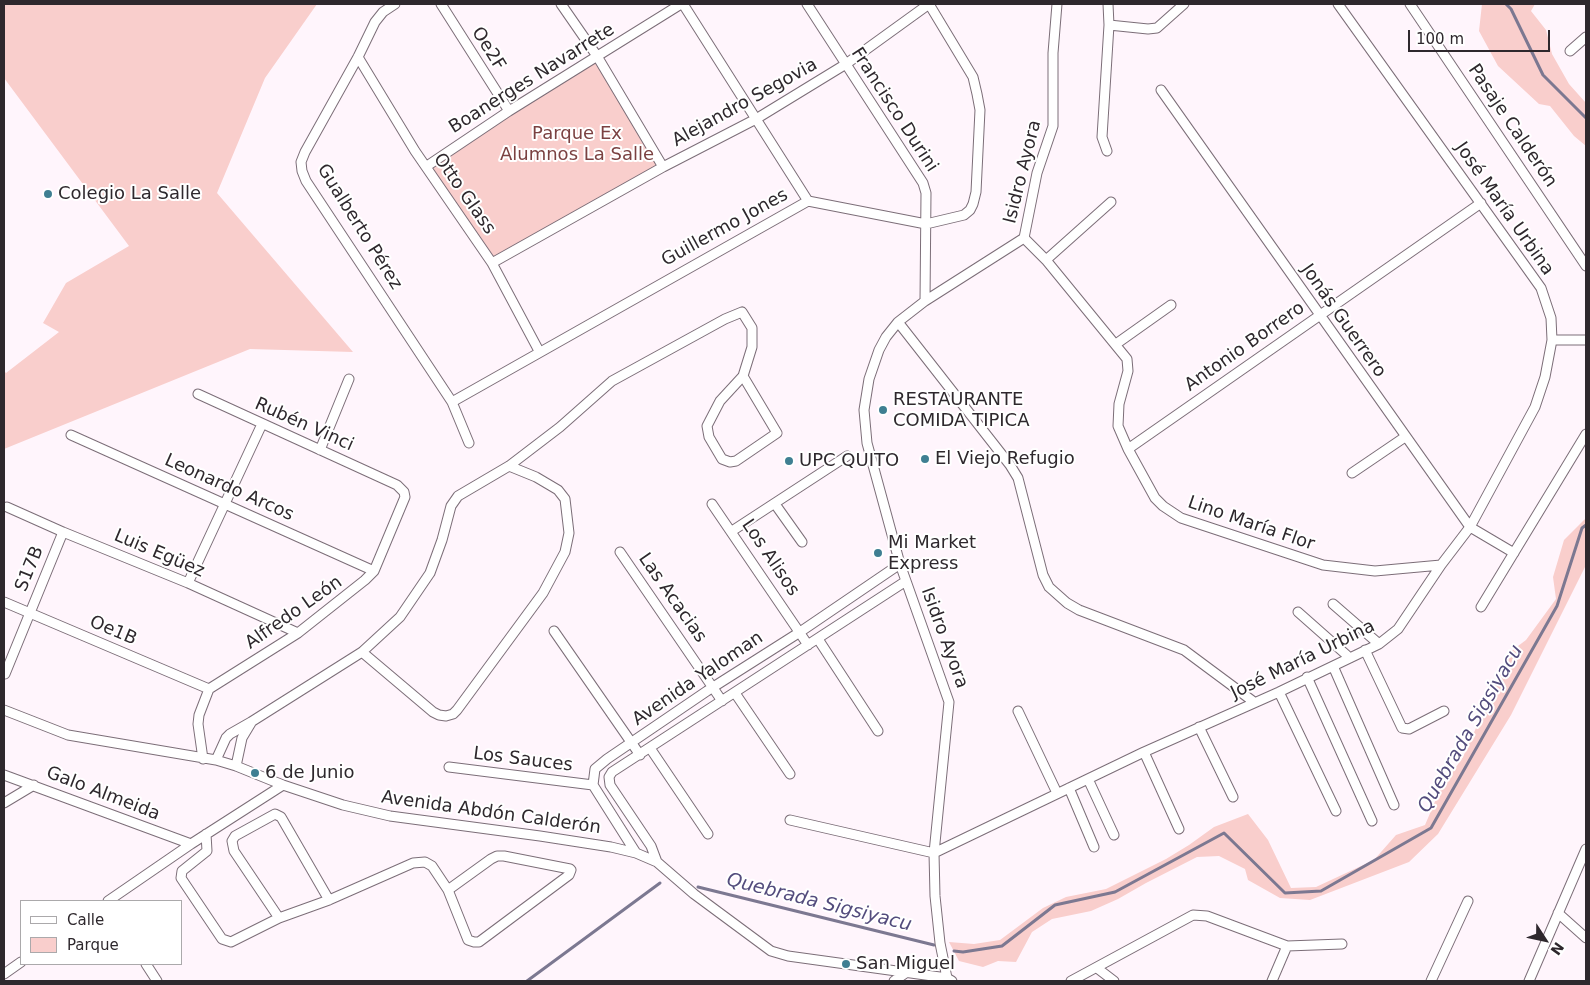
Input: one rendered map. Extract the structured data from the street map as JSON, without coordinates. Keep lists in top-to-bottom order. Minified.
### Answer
{"streets":{"street":["Oe2F","Boanerges Navarrete","Alejandro Segovia","Francisco Durini","Pasaje Calderón","Isidro Ayora","Otto Glass","José María Urbina","Gualberto Pérez","Guillermo Jones","Jonás Guerrero","Antonio Borrero","Rubén Vinci","Leonardo Arcos","Lino María Flor","Luis Egüez","Los Alisos","S17B","Las Acacias","Alfredo León","Oe1B","Avenida Yaloman","Los Sauces","Galo Almeida","Avenida Abdón Calderón"]},"crossings":[["Oe2F","Boanerges Navarrete"],["Boanerges Navarrete","Otto Glass"],["Alejandro Segovia","Francisco Durini"],["Alejandro Segovia","Otto Glass"],["Alejandro Segovia","Guillermo Jones"],["Francisco Durini","Isidro Ayora"],["Francisco Durini","Guillermo Jones"],["Isidro Ayora","José María Urbina"],["Isidro Ayora","Lino María Flor"],["Isidro Ayora","Avenida Yaloman"],["Isidro Ayora","Avenida Abdón Calderón"],["Otto Glass","Gualberto Pérez"],["Otto Glass","Guillermo Jones"],["José María Urbina","Jonás Guerrero"],["José María Urbina","Antonio Borrero"],["José María Urbina","Lino María Flor"],["Gualberto Pérez","Guillermo Jones"],["Jonás Guerrero","Antonio Borrero"],["Antonio Borrero","Lino María Flor"],["Rubén Vinci","Alfredo León"],["Leonardo Arcos","Alfredo León"],["Luis Egüez","S17B"],["Luis Egüez","Alfredo León"],["Los Alisos","Avenida Yaloman"],["S17B","Oe1B"],["Las Acacias","Avenida Yaloman"],["Alfredo León","Oe1B"],["Avenida Yaloman","Los Sauces"],["Avenida Yaloman","Avenida Abdón Calderón"]],"water":["Quebrada Sigsiyacu"],"parks":["Parque Ex Alumnos La Salle"],"places":["Colegio La Salle","RESTAURANTE COMIDA TIPICA","El Viejo Refugio","UPC QUITO","Mi Market Express","6 de Junio","San Miguel"],"legend":["Calle","Parque"],"scale_bar":"100 m","north":"bottom right"}
